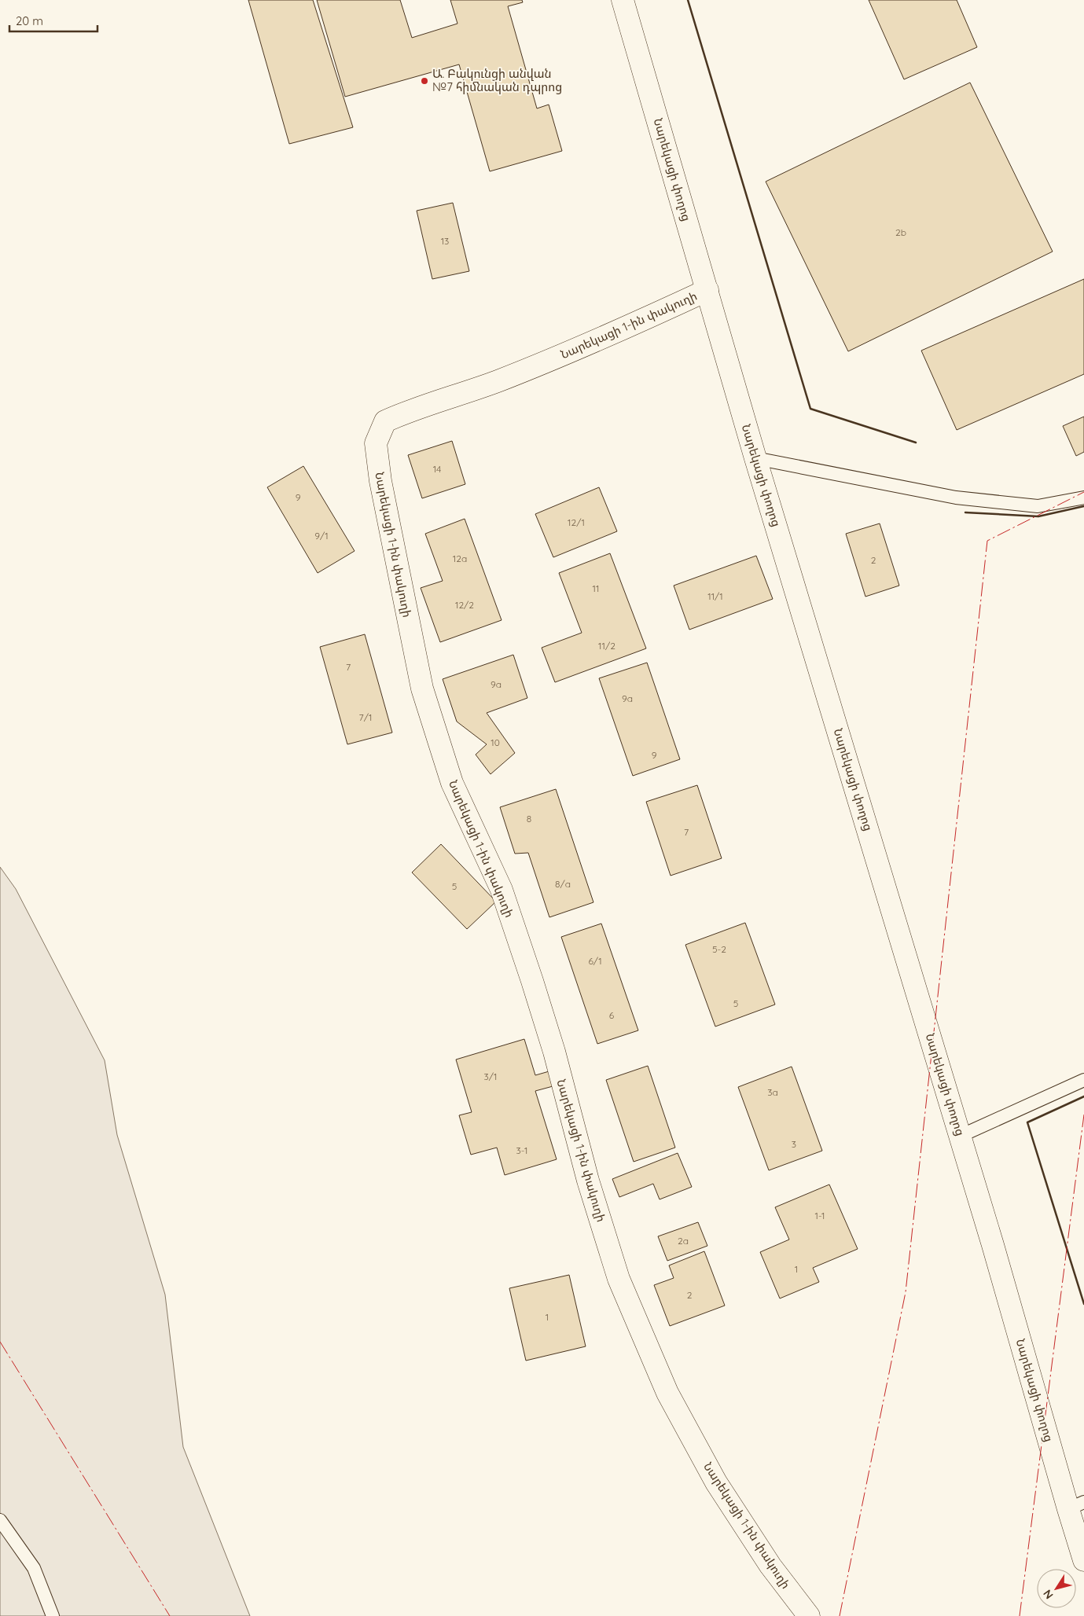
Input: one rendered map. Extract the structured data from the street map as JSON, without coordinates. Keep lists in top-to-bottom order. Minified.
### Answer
{"streets":{"main road":["Նարեկացի փողոց","Նարեկացի 1-ին փակուղի"]},"crossings":[["Նարեկացի փողոց","Նարեկացի 1-ին փակուղի"]],"places":["Ա. Բակունցի անվան №7 հիմնական դպրոց"],"house_numbers":["2b","13","14","9","12/1","9/1","12a","2","11","11/1","12/2","11/2","7","9a","9a","7/1","10","9","8","7","8/a","5","5-2","6/1","5","6","3/1","3a","3","3-1","1-1","2a","1","2","1"],"scale_bar":"20 m","north":"bottom left"}
